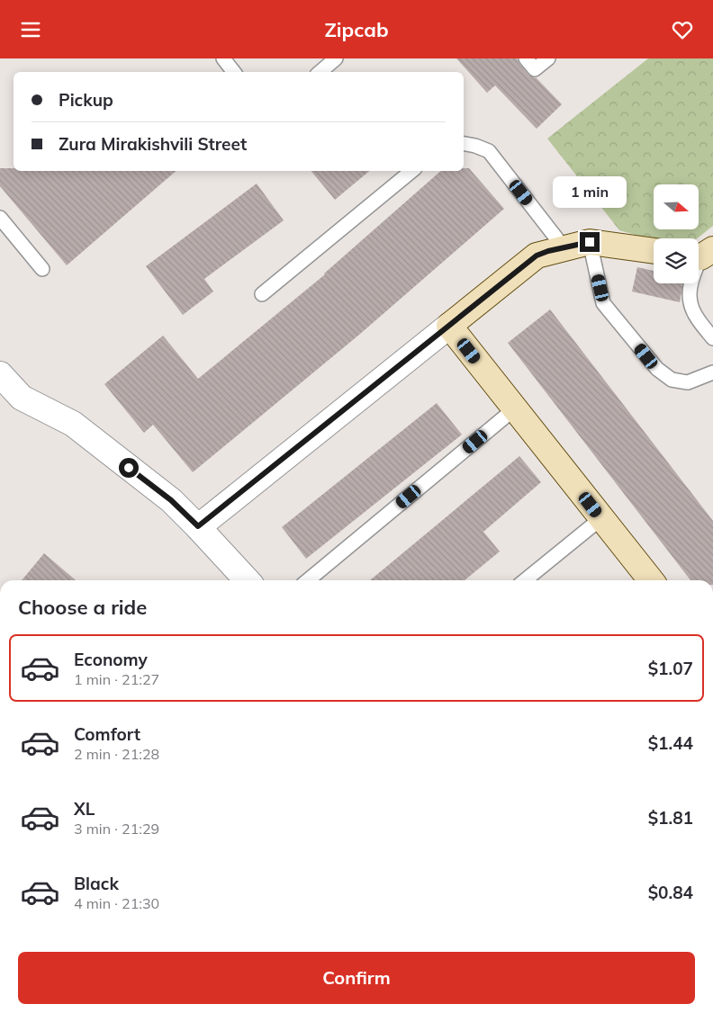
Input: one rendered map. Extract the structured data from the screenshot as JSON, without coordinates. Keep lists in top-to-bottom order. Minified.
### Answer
{"north":"right","page":{"header":"Zipcab","banner":["Pickup","Zura Mirakishvili Street"],"bubble":"1 min","heading":"Choose a ride","list":[{"name":"Economy","note":"1 min · 21:27","value":"$1.07"},{"name":"Comfort","note":"2 min · 21:28","value":"$1.44"},{"name":"XL","note":"3 min · 21:29","value":"$1.81"},{"name":"Black","note":"4 min · 21:30","value":"$0.84"}],"buttons":"Confirm"}}
